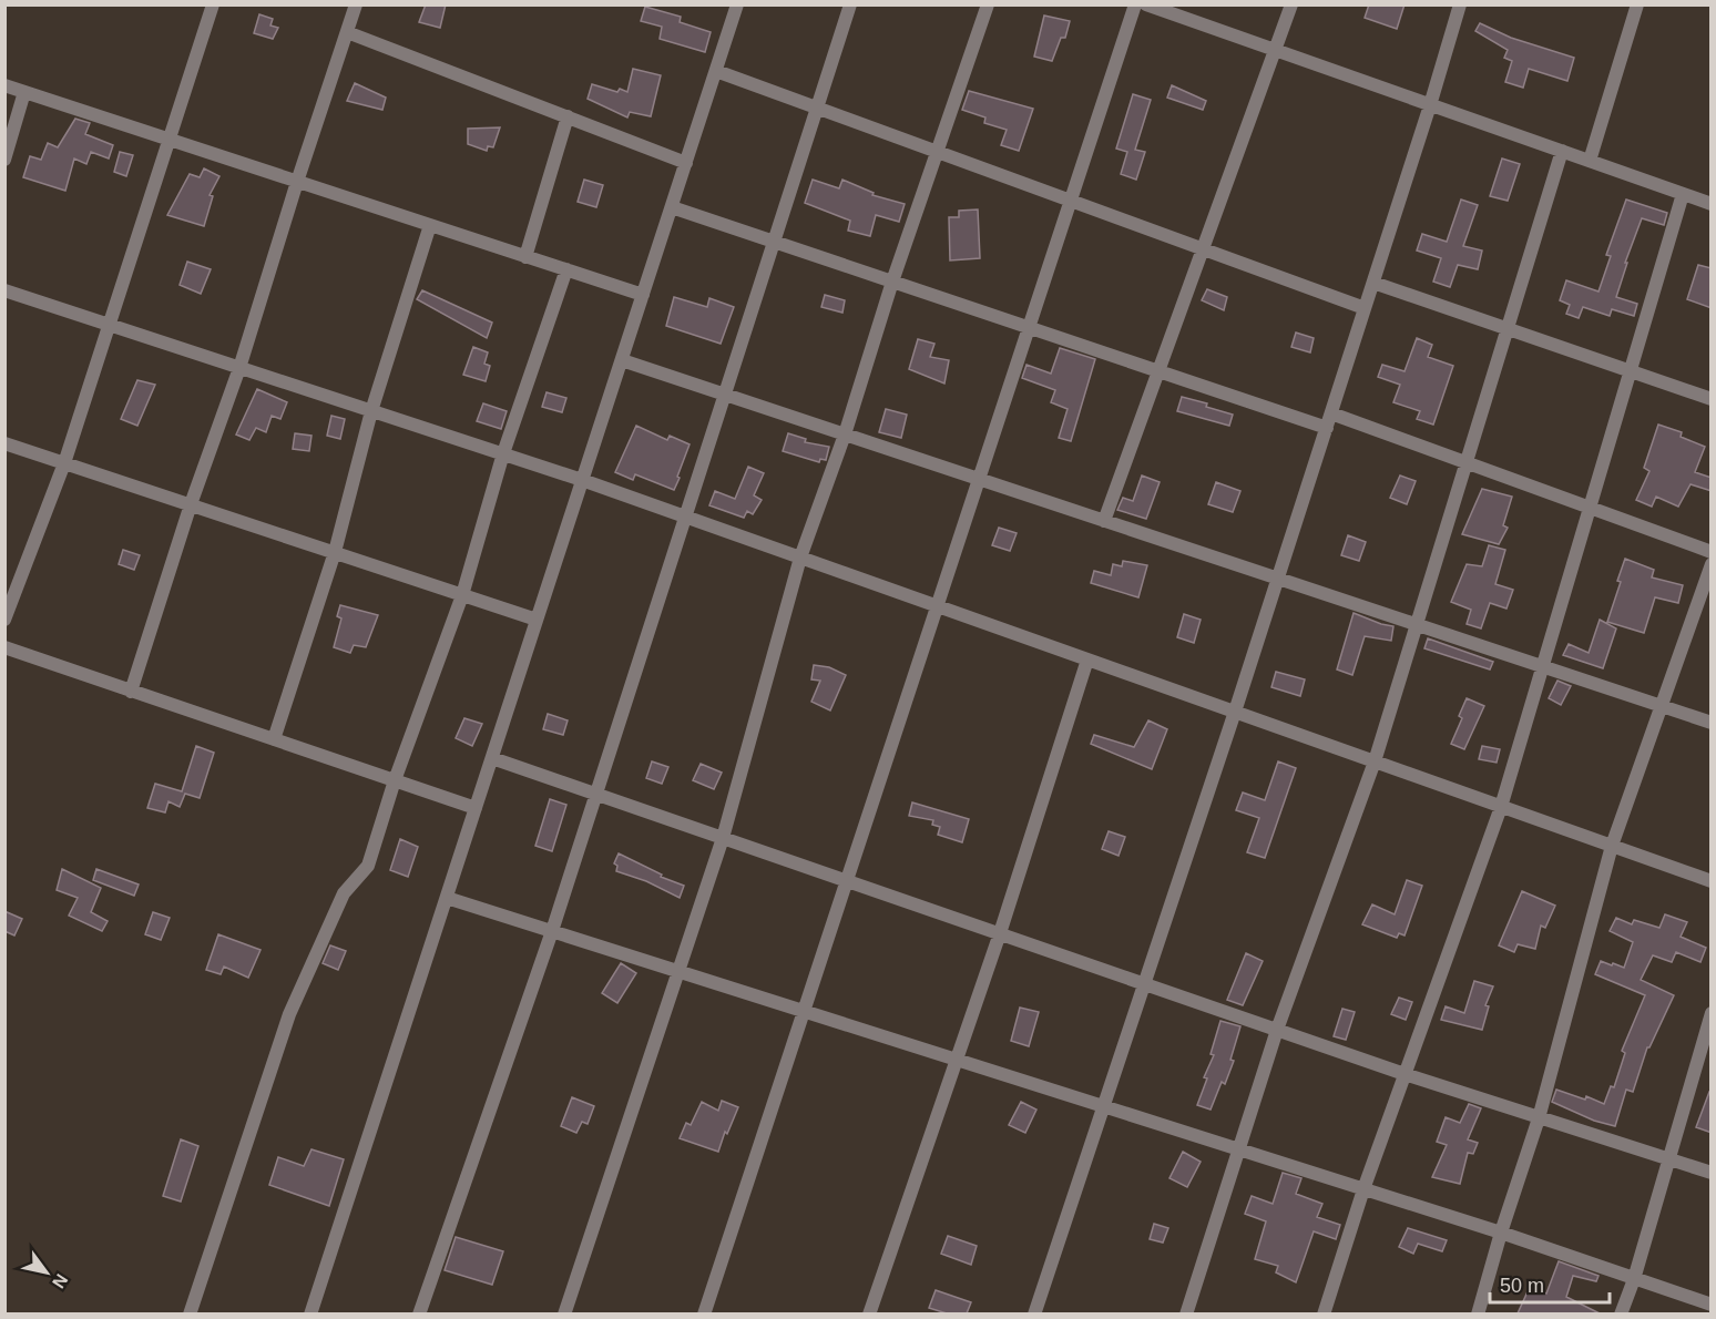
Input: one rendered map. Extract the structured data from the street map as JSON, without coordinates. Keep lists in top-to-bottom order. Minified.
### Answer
{"scale_bar":"50 m","north":"bottom right"}
